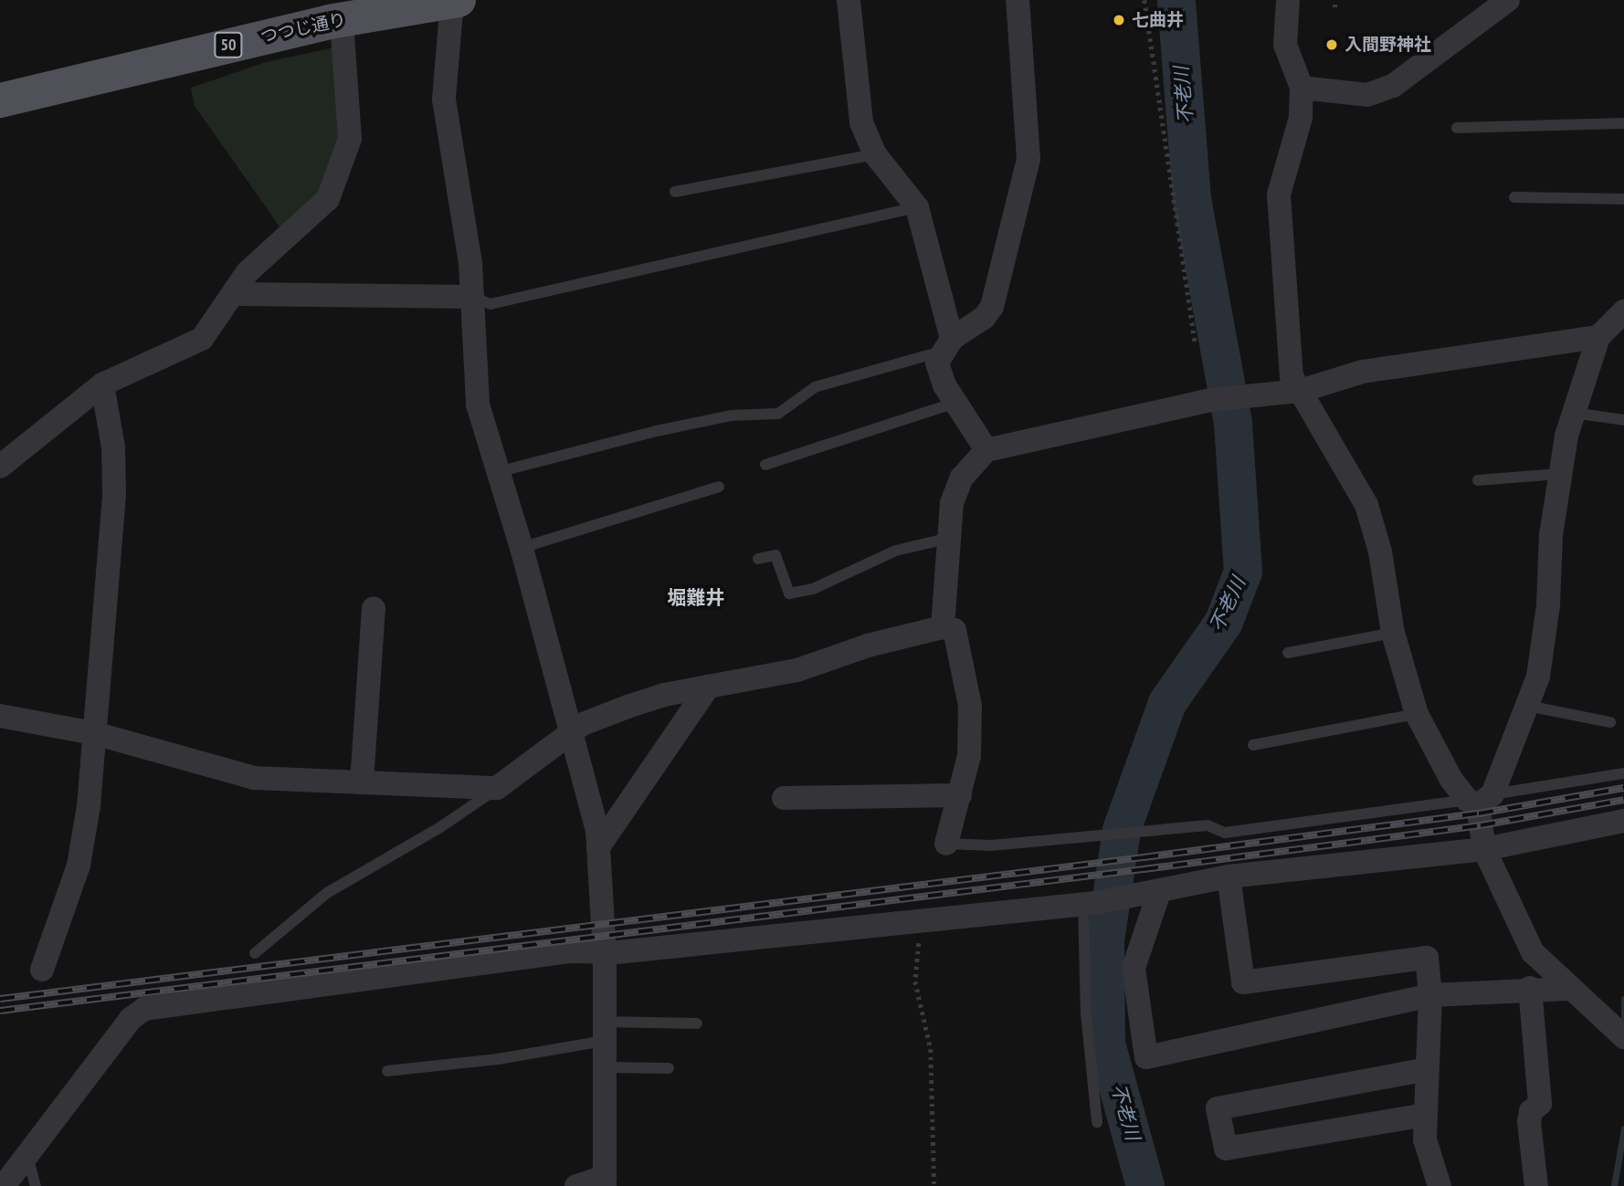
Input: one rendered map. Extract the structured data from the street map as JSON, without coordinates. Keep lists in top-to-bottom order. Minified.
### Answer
{"streets":{"main road":["つつじ通り","50"]},"districts":["堀難井"],"water":["不老川"],"places":["七曲井","入間野神社"]}
